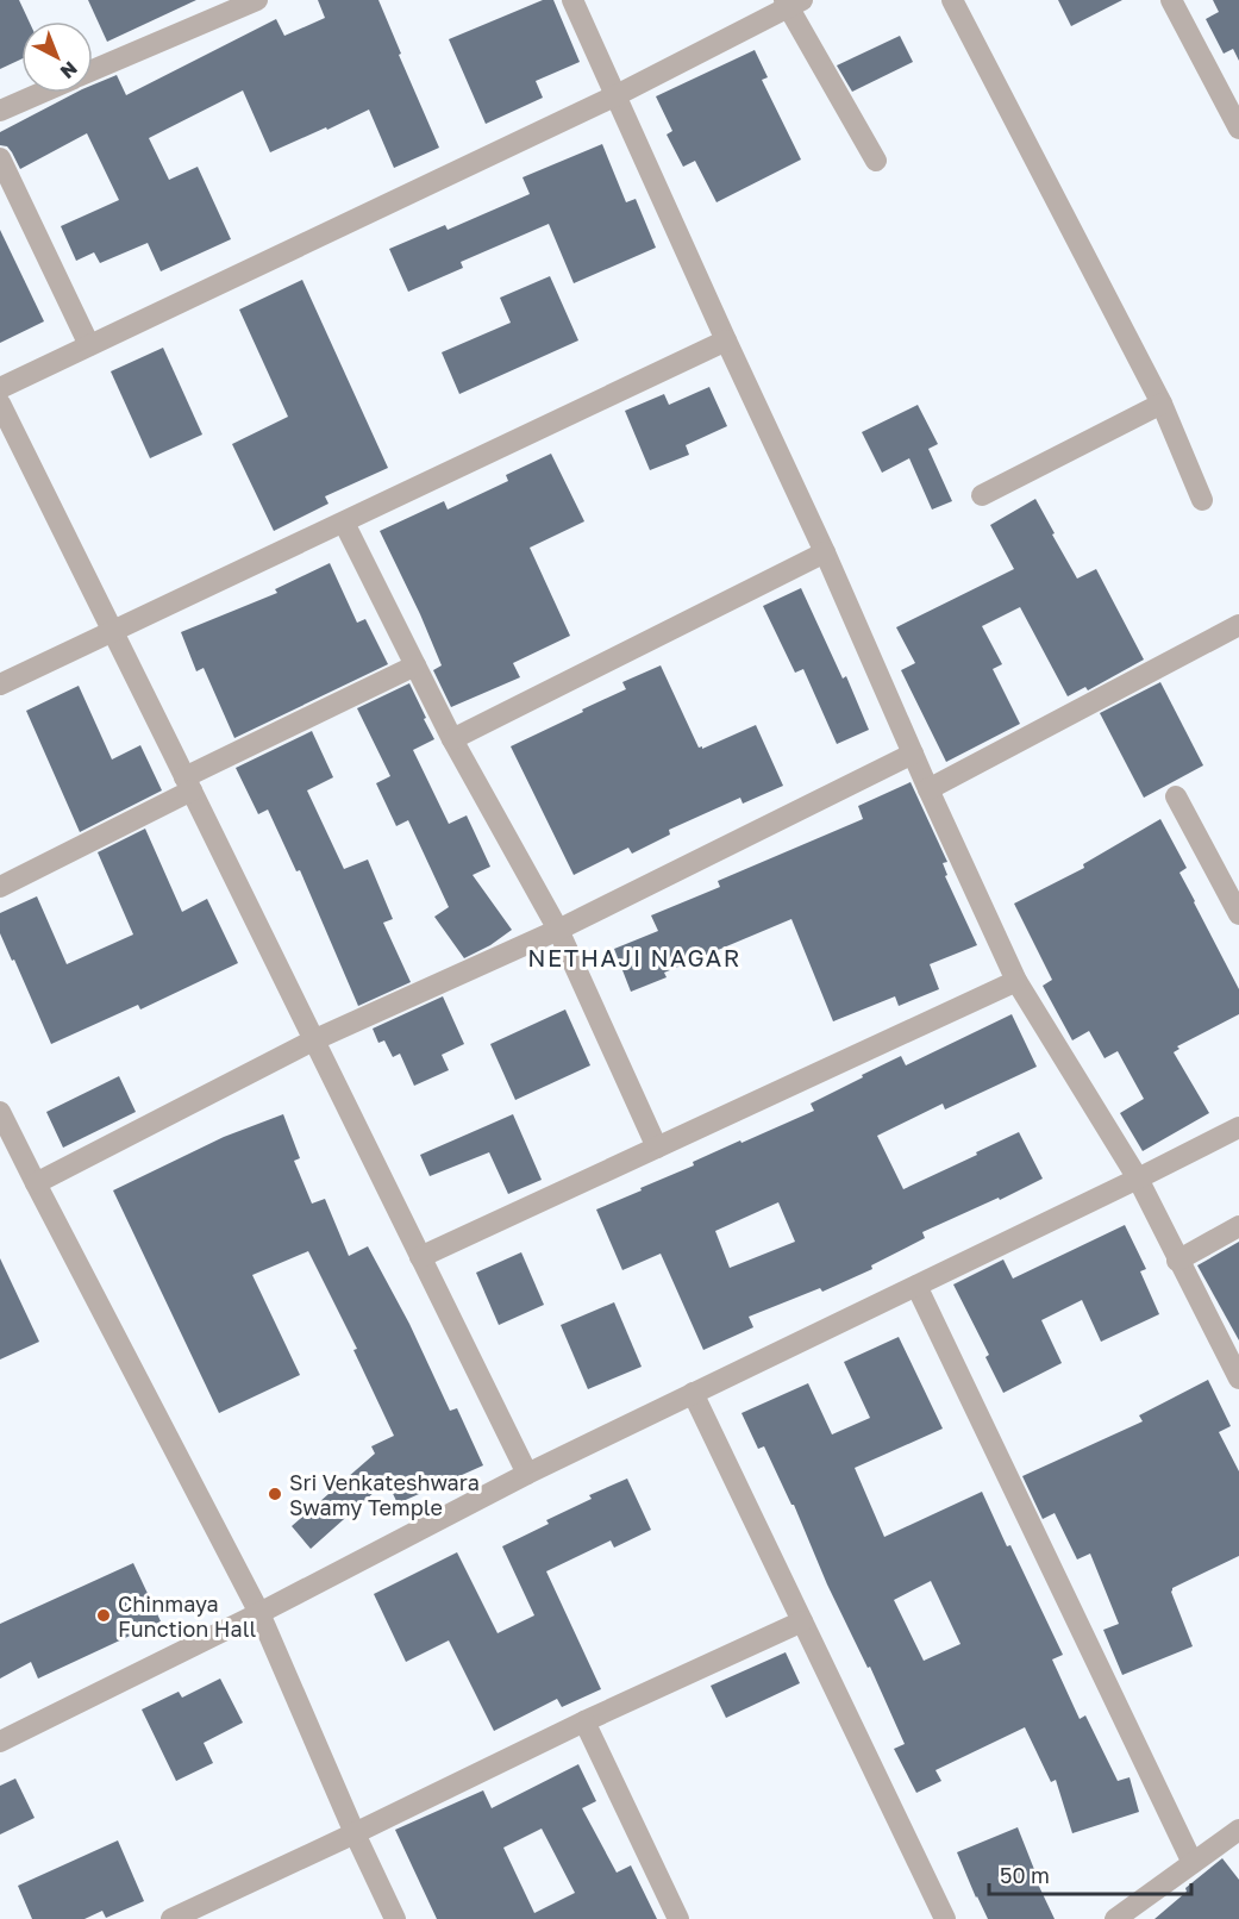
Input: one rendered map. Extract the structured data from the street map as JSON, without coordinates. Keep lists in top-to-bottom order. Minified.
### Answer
{"districts":["NETHAJI NAGAR"],"places":["Sri Venkateshwara Swamy Temple","Chinmaya Function Hall"],"scale_bar":"50 m","north":"bottom right"}
